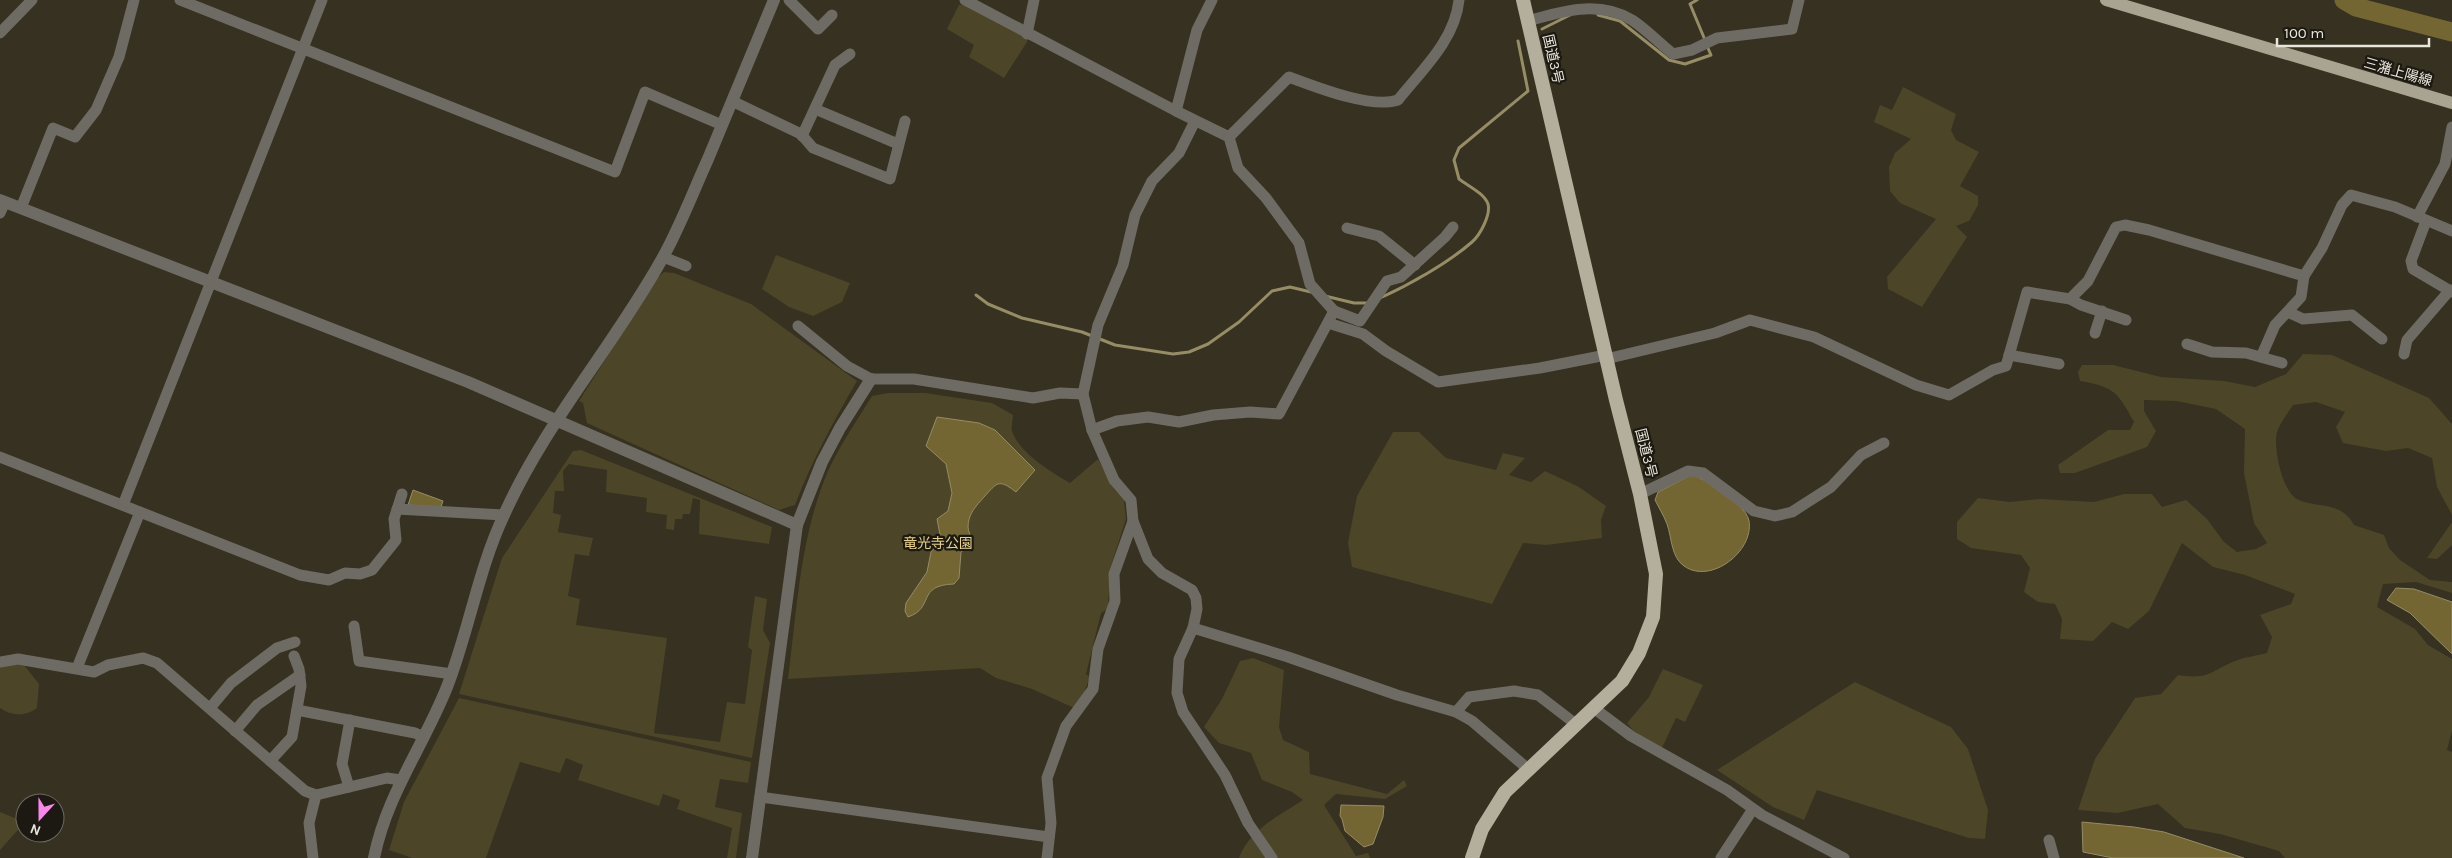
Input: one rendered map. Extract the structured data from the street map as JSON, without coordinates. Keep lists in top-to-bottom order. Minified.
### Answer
{"streets":{"highway":["国道3号"],"main road":["三潴上陽線"]},"parks":["竜光寺公園"],"scale_bar":"100 m","north":"bottom"}
